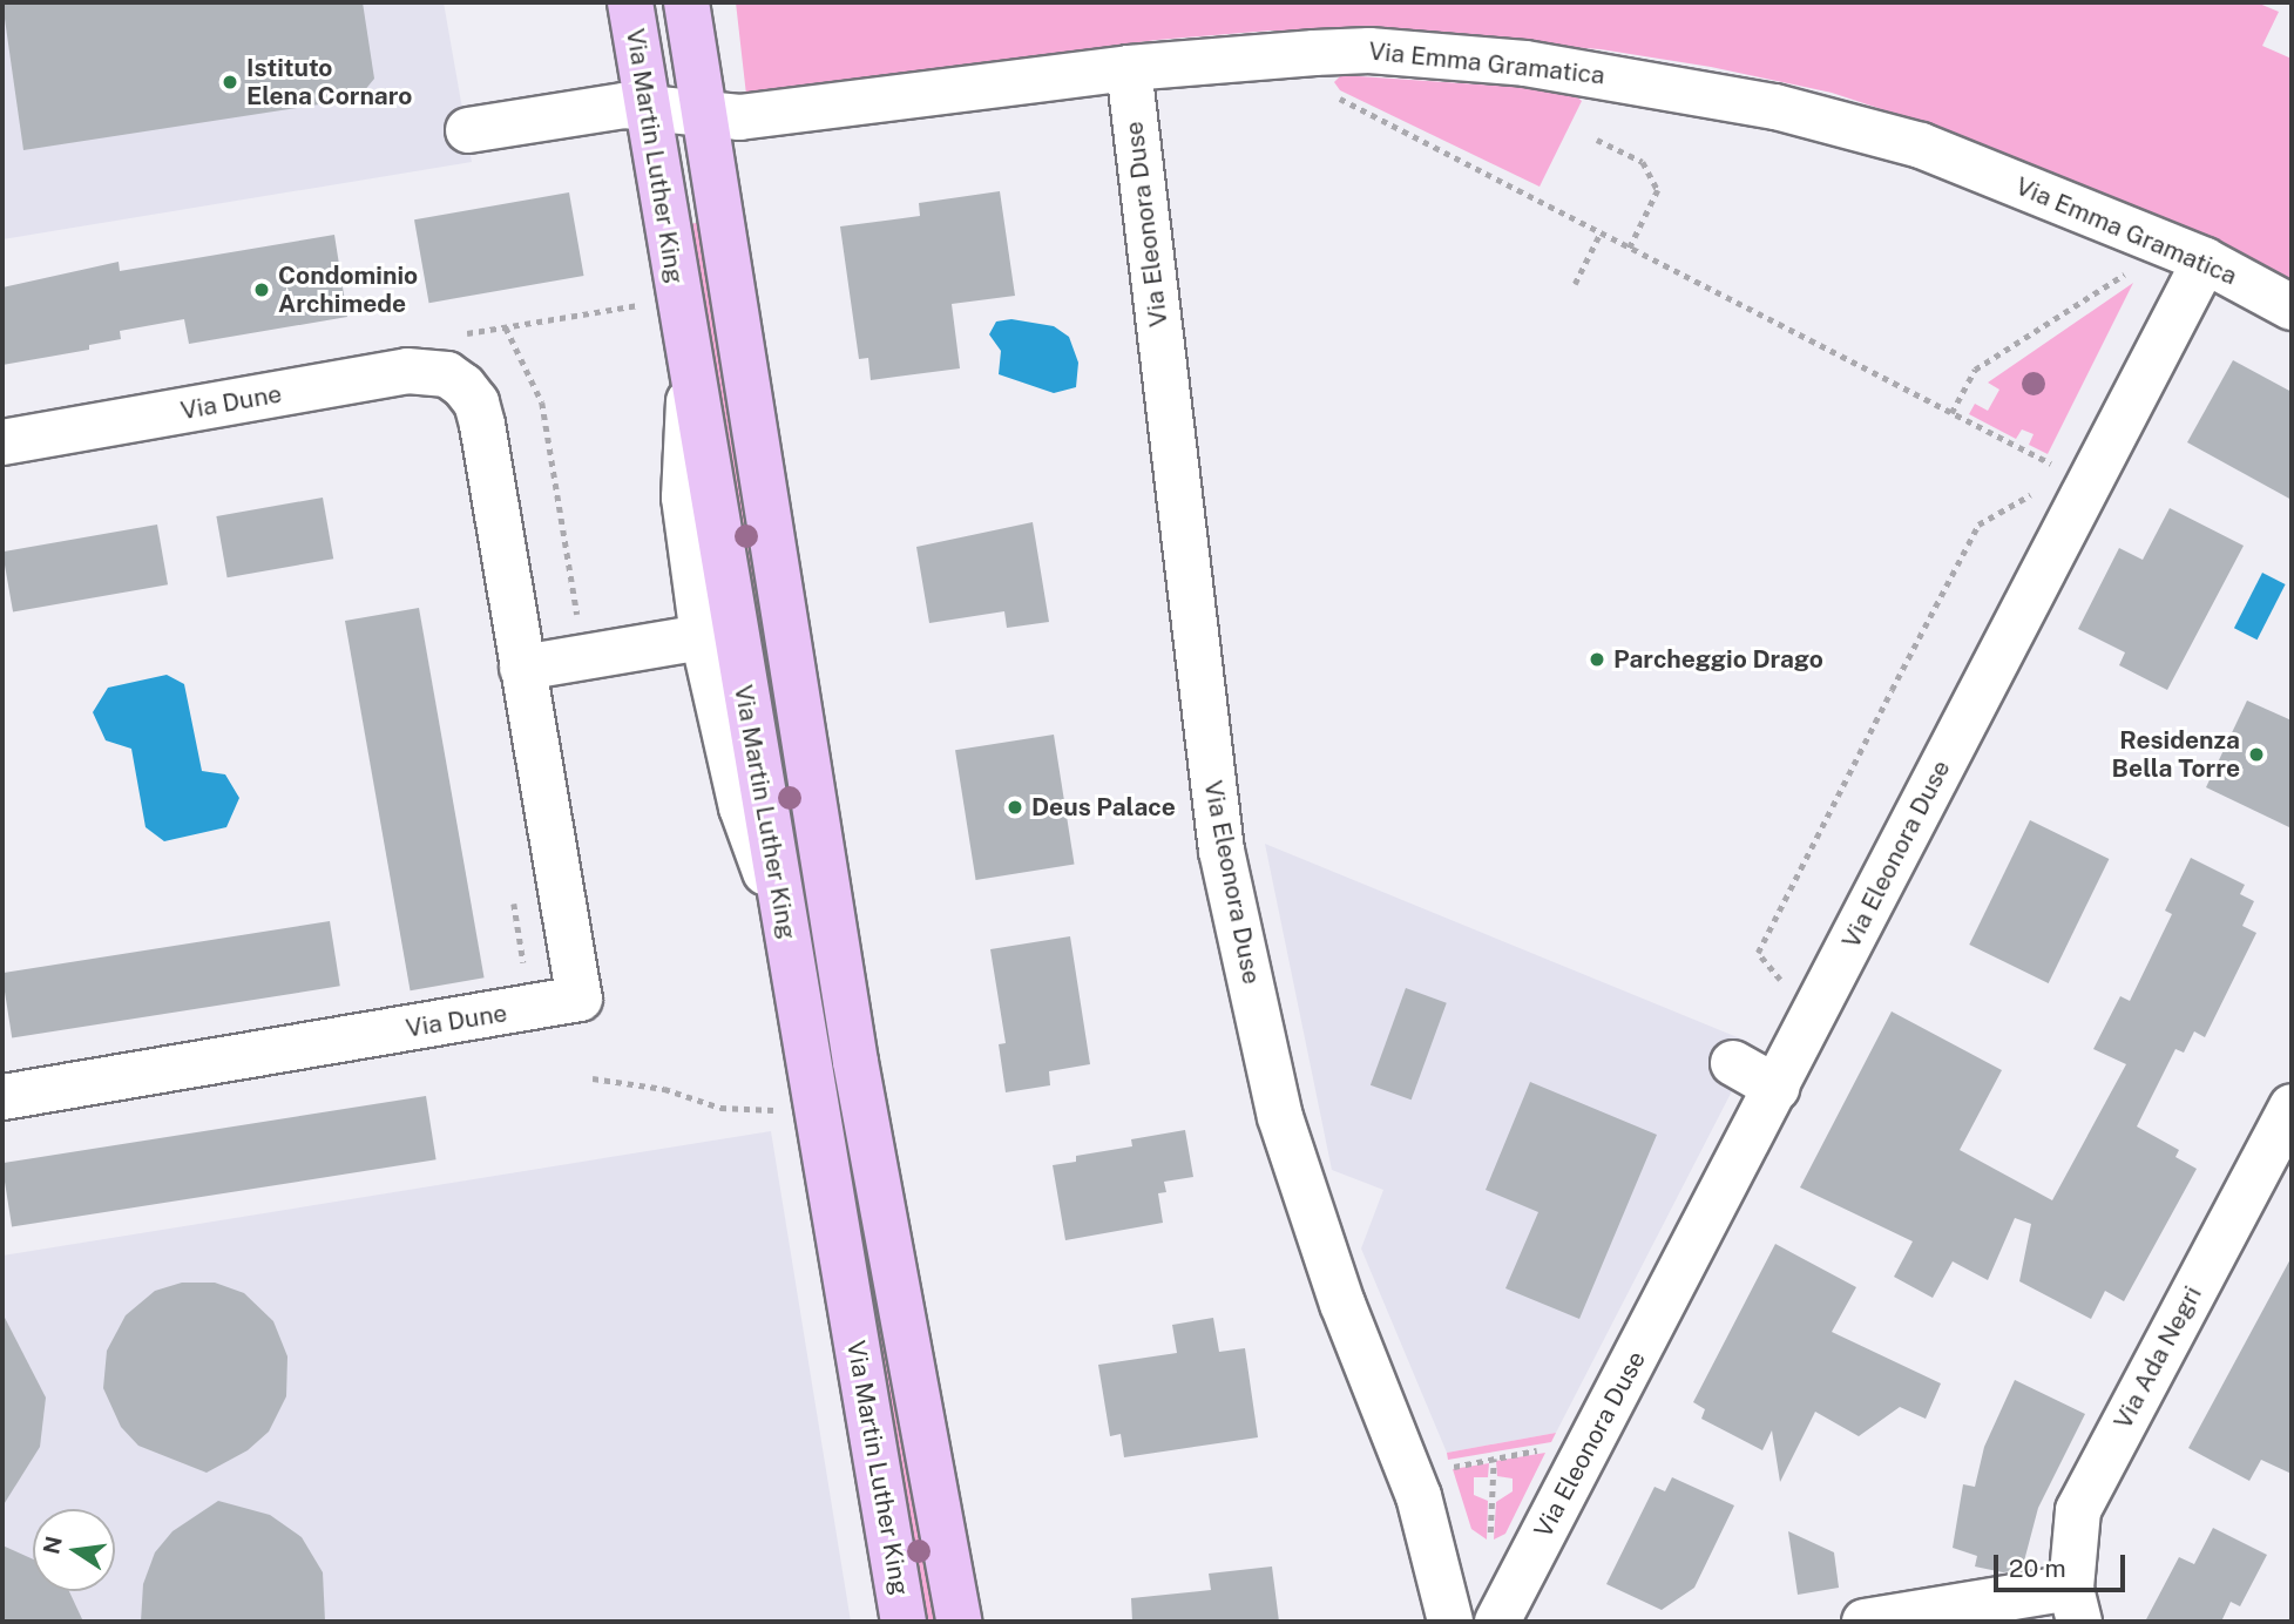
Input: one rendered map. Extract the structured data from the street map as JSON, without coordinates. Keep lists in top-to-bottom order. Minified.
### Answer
{"streets":{"main road":["Via Martin Luther King"],"street":["Via Emma Gramatica","Via Eleonora Duse","Via Dune","Via Ada Negri"]},"crossings":[["Via Emma Gramatica","Via Martin Luther King"],["Via Emma Gramatica","Via Eleonora Duse"]],"places":["Istituto Elena Cornaro","Condominio Archimede","Parcheggio Drago","Residenza Bella Torre","Deus Palace"],"scale_bar":"20 m","north":"left"}
